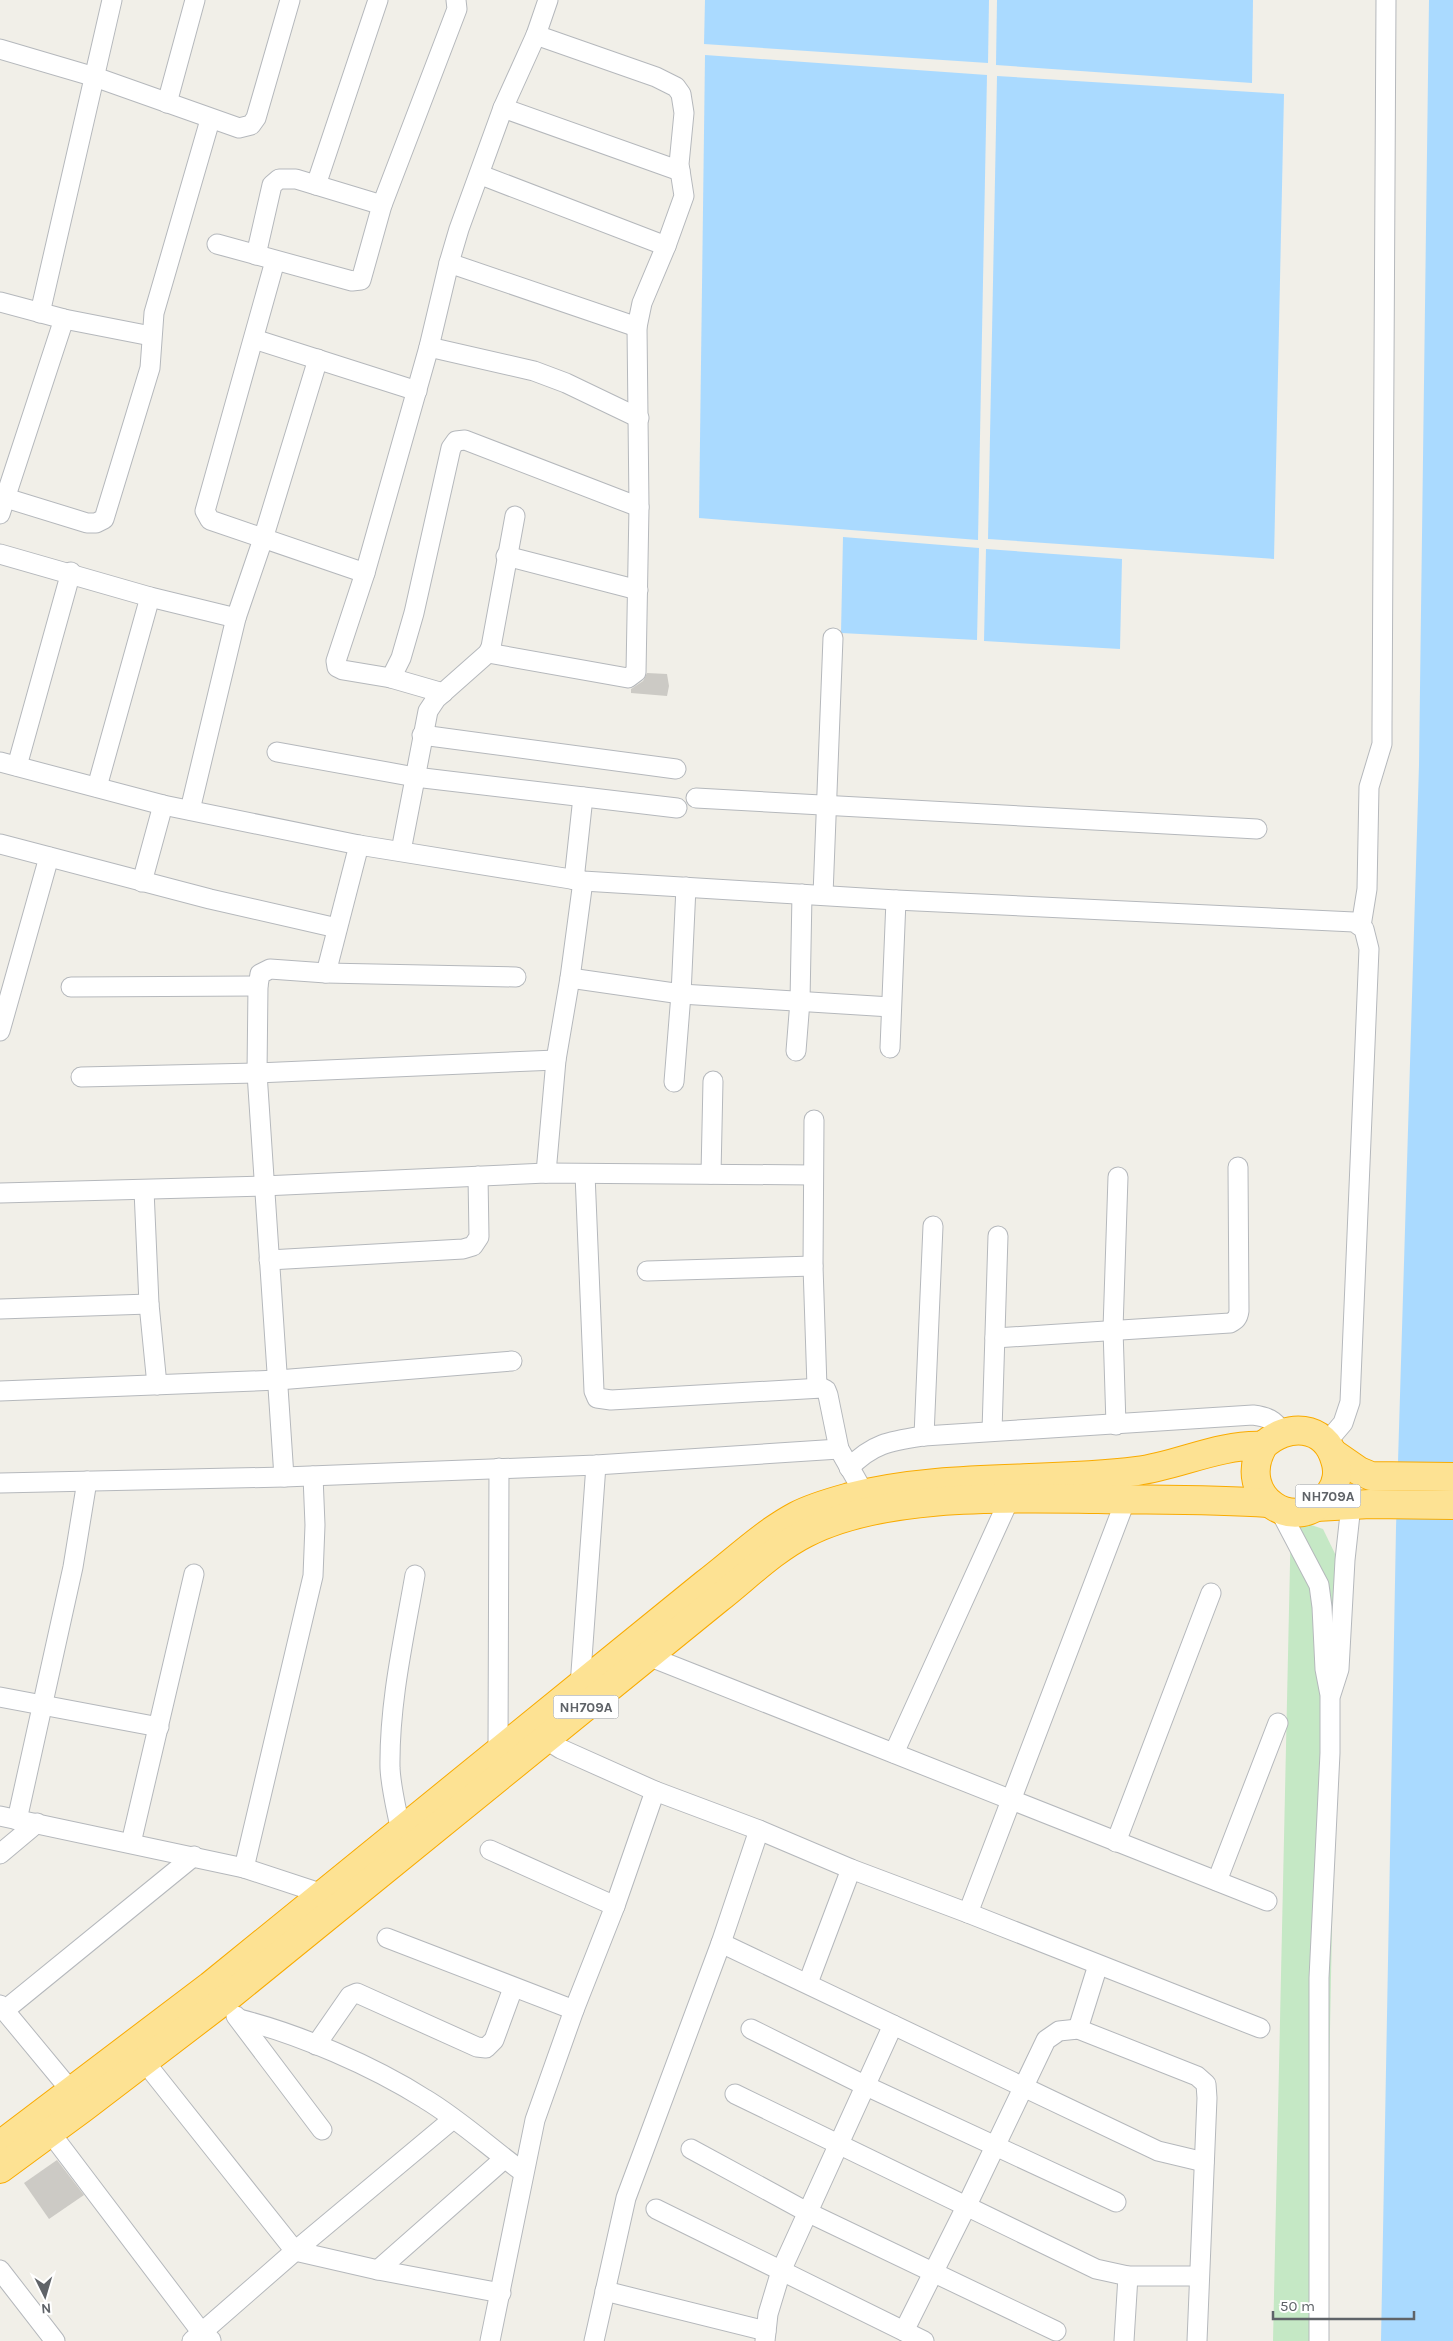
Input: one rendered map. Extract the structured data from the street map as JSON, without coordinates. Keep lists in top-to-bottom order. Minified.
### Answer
{"streets":{"highway":["NH709A"]},"scale_bar":"50 m","north":"bottom"}
